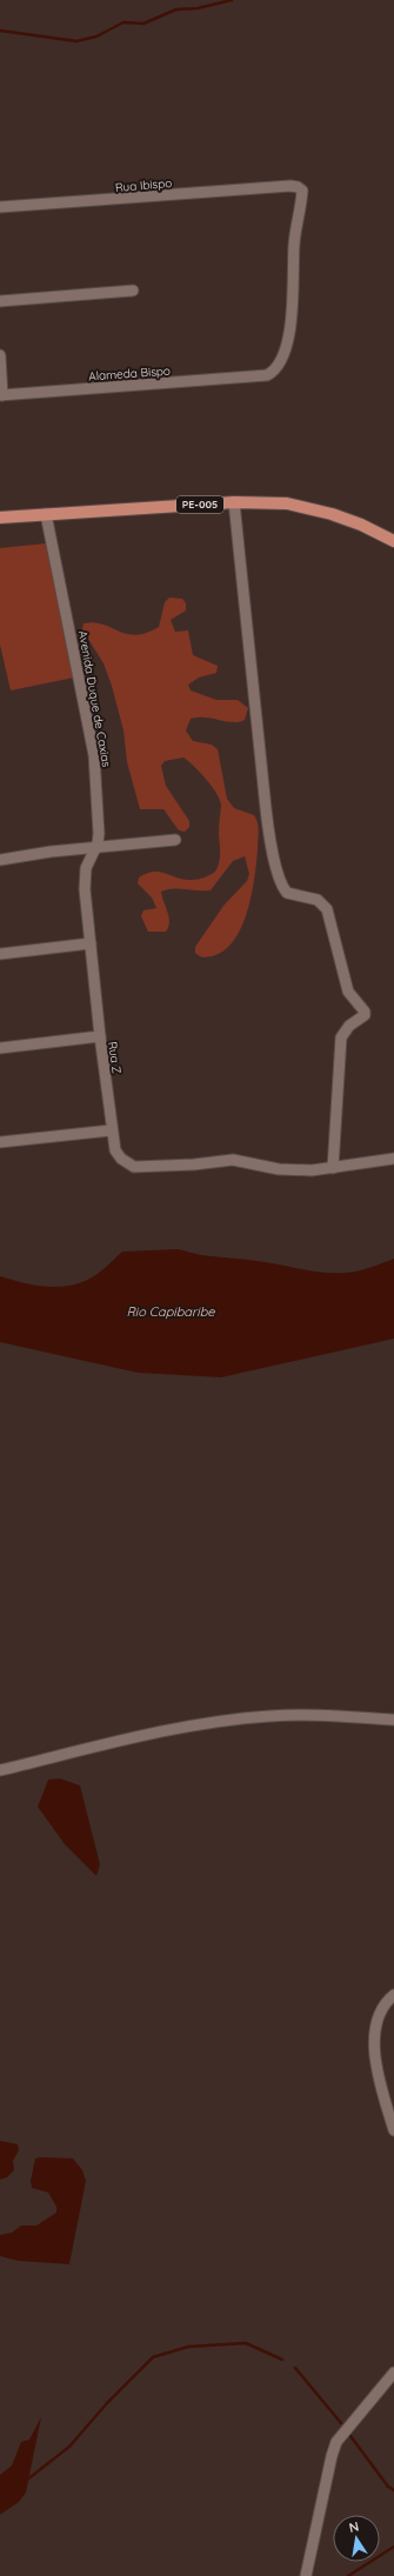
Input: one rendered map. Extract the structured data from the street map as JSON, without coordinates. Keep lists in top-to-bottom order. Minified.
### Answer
{"streets":{"main road":["PE-005"],"street":["Rua Ibispo","Alameda Bispo","Avenida Duque de Caxias","Rua Z"]},"crossings":[["Rua Ibispo","Alameda Bispo"],["PE-005","Avenida Duque de Caxias"],["Avenida Duque de Caxias","Rua Z"]],"water":["Rio Capibaribe"],"north":"top"}
